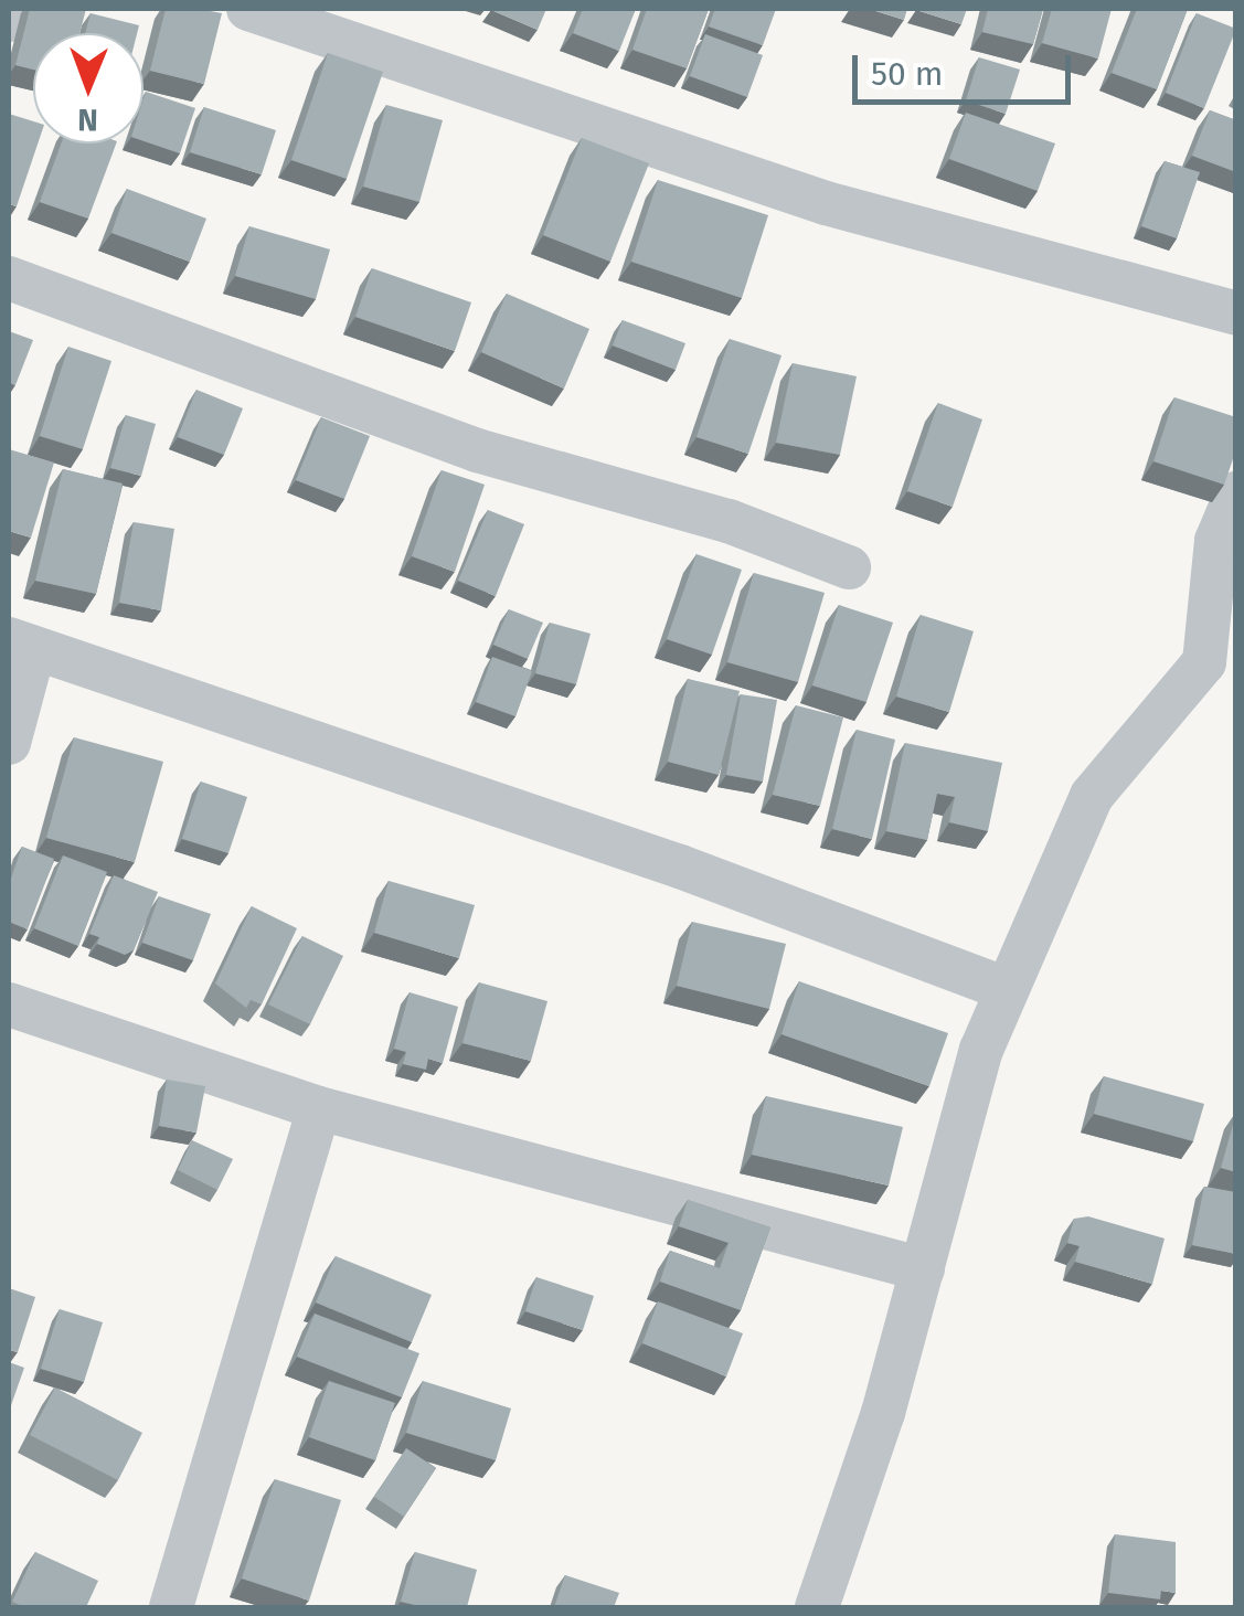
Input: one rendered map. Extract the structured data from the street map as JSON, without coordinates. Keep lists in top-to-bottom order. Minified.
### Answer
{"scale_bar":"50 m","north":"bottom"}
